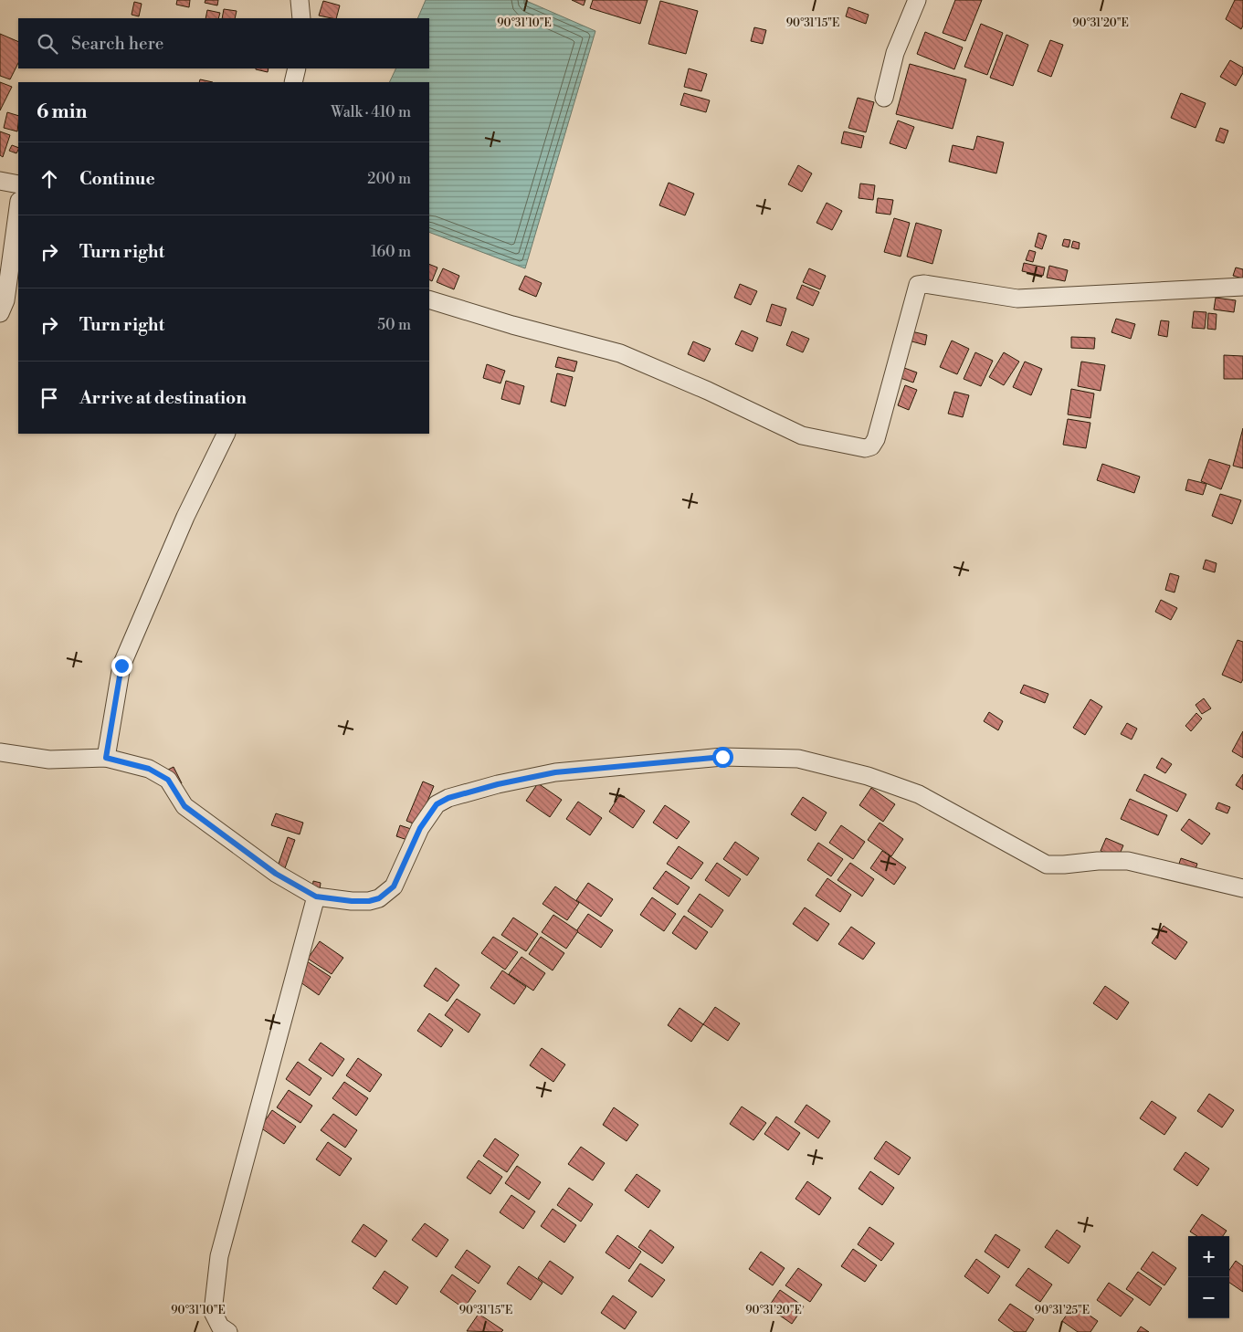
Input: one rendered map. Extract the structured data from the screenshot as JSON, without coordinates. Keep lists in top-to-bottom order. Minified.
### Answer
{"page":{"search":"Search here","heading":["6 min","Walk · 410 m"],"list":[["Continue","200 m"],["Turn right","160 m"],["Turn right","50 m"],"Arrive at destination"],"map_buttons":["+","−"]},"coordinates":["90°31'10\"E","90°31'15\"E","90°31'20\"E","90°31'25\"E"]}
